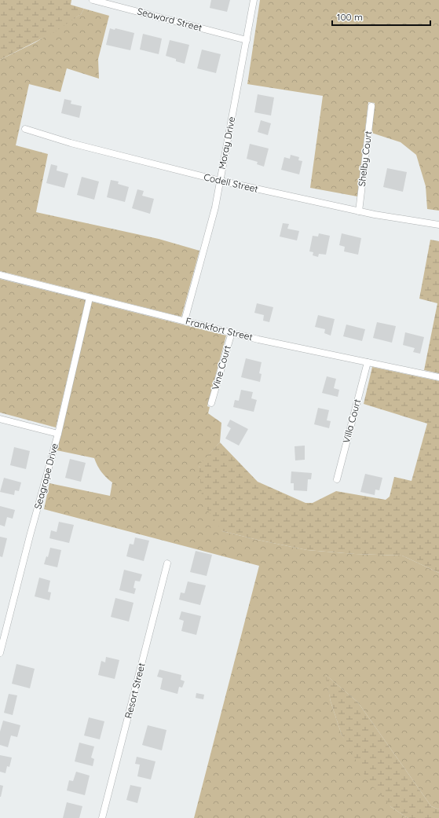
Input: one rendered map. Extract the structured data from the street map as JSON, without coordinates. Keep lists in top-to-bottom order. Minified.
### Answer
{"streets":{"street":["Seaward Street","Moray Drive","Shelby Court","Codell Street","Frankfort Street","Vine Court","Villa Court","Seagrape Drive","Resort Street"]},"crossings":[["Seaward Street","Moray Drive"],["Moray Drive","Codell Street"],["Moray Drive","Frankfort Street"],["Shelby Court","Codell Street"],["Frankfort Street","Vine Court"],["Frankfort Street","Villa Court"],["Frankfort Street","Seagrape Drive"]],"scale_bar":"100 m"}
